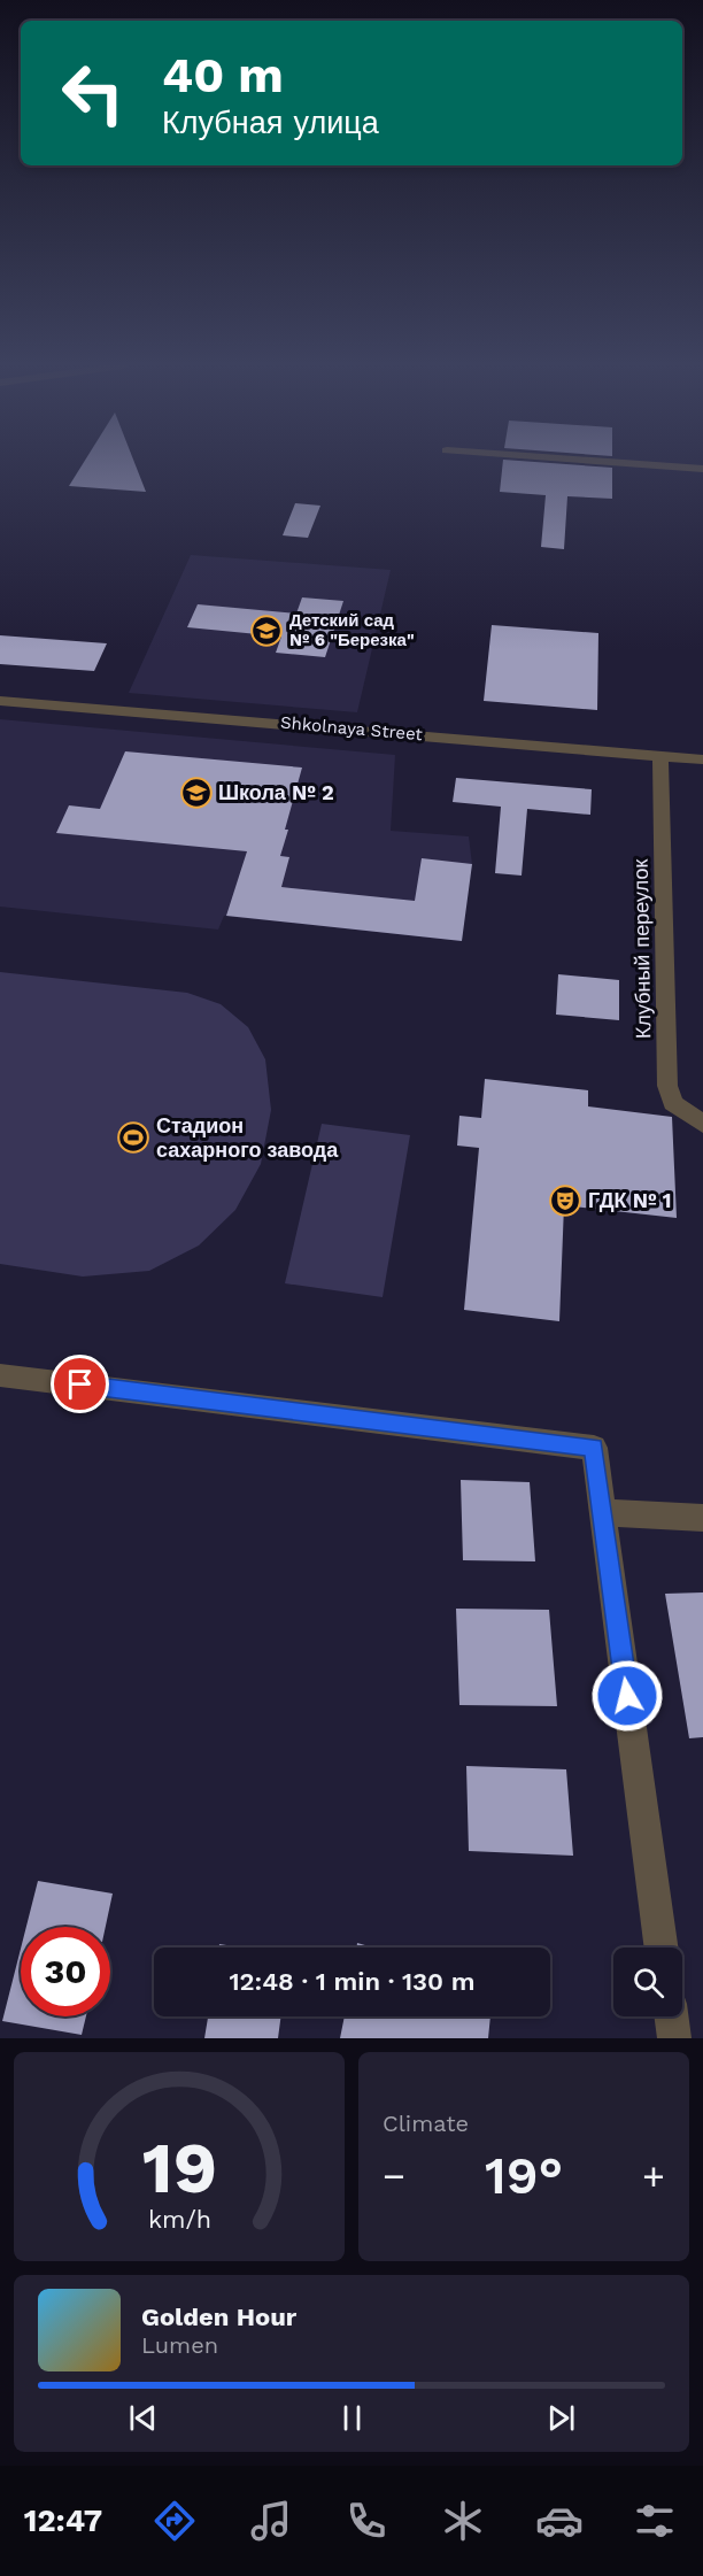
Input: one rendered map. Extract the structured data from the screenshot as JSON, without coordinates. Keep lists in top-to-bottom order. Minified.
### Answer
{"streets":{"street":["Shkolnaya Street","Клубный переулок"]},"crossings":[["Shkolnaya Street","Клубный переулок"]],"places":{"school or university":["Детский сад № 6 \"Березка\"","Школа № 2"],"sports":["Стадион сахарного завода"],"theatre":["ГДК № 1"]},"page":{"turn":["40 m","Клубная улица"],"limit":"30","trip":"12:48 · 1 min · 130 m","tile":"Climate","heat":["−","19°","+"],"song":["Golden Hour","Lumen"],"tabs":"12:47","gauge":["19","km/h"]}}
